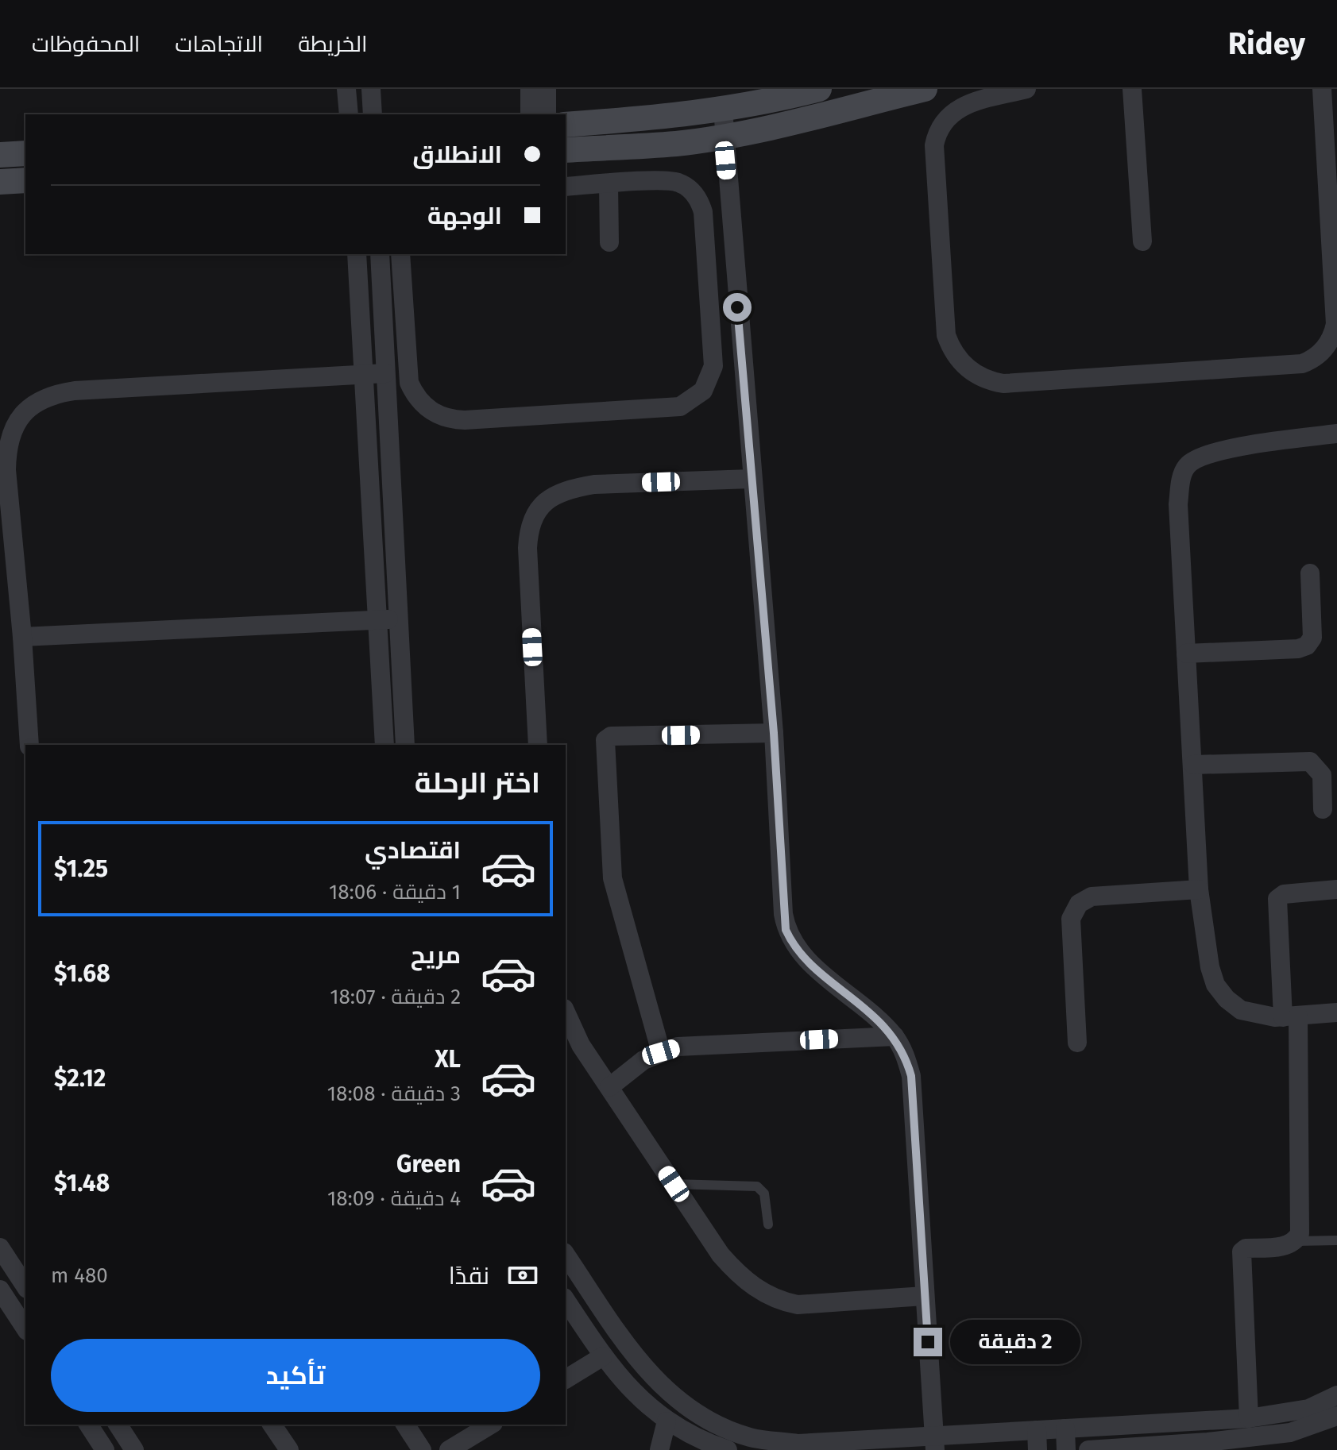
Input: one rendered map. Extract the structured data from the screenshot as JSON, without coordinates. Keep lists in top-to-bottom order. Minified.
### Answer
{"page":{"header":"Ridey","nav":["الخريطة","الاتجاهات","المحفوظات"],"banner":["الانطلاق","الوجهة"],"heading":"اختر الرحلة","list":[{"name":"اقتصادي","note":"1 دقيقة · 18:06","value":"$1.25"},{"name":"مريح","note":"2 دقيقة · 18:07","value":"$1.68"},{"name":"XL","note":"3 دقيقة · 18:08","value":"$2.12"},{"name":"Green","note":"4 دقيقة · 18:09","value":"$1.48"}],"pay":["نقدًا","480 m"],"bubble":"2 دقيقة","buttons":"تأكيد"}}
